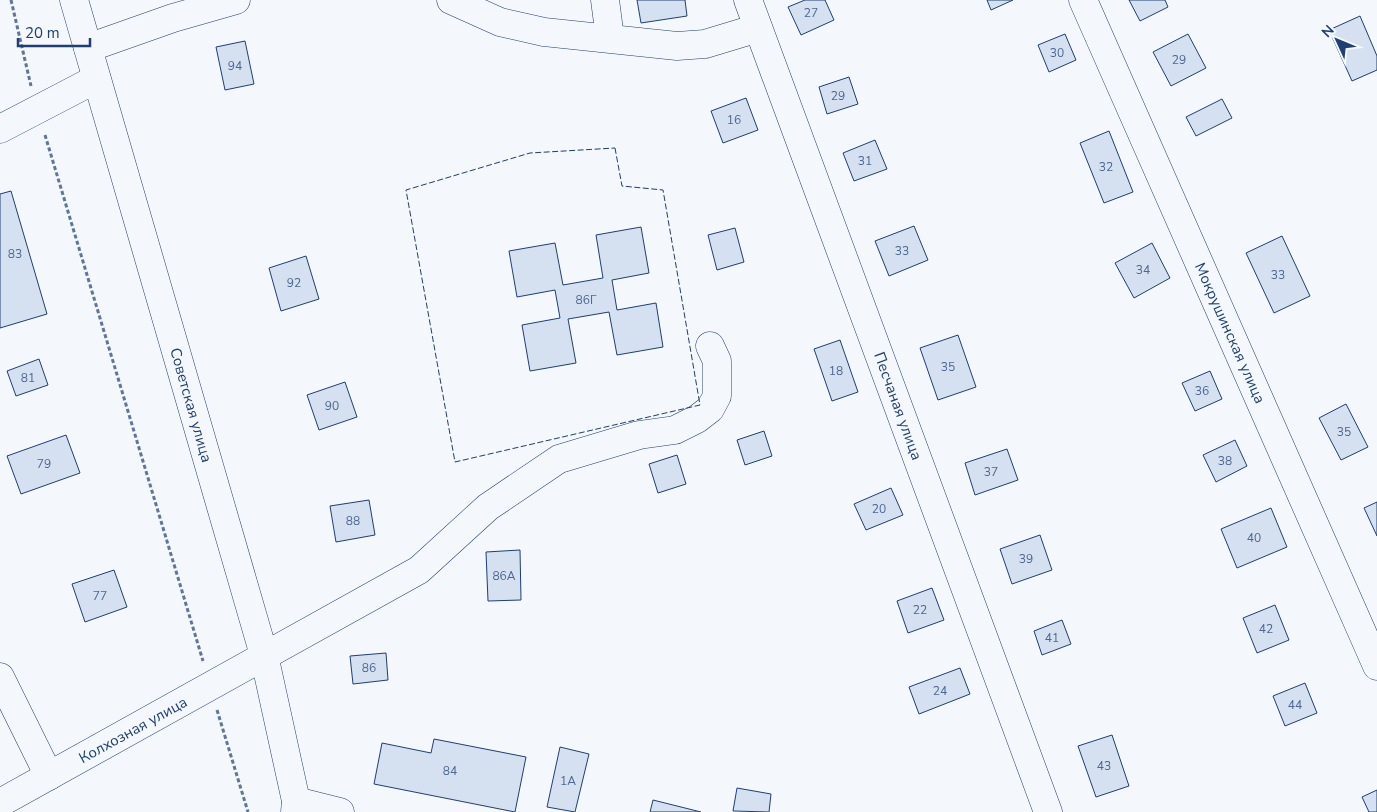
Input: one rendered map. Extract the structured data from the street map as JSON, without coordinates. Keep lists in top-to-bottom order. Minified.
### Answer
{"streets":{"street":["Мокрушинская улица","Советская улица","Песчаная улица","Колхозная улица"]},"crossings":[["Советская улица","Колхозная улица"]],"house_numbers":["27","30","29","94","29","16","31","32","33","83","34","33","92","86Г","35","18","81","36","90","35","38","79","37","20","88","40","39","86А","77","22","42","41","86","24","44","43","84","1А"],"scale_bar":"20 m","north":"top left"}
